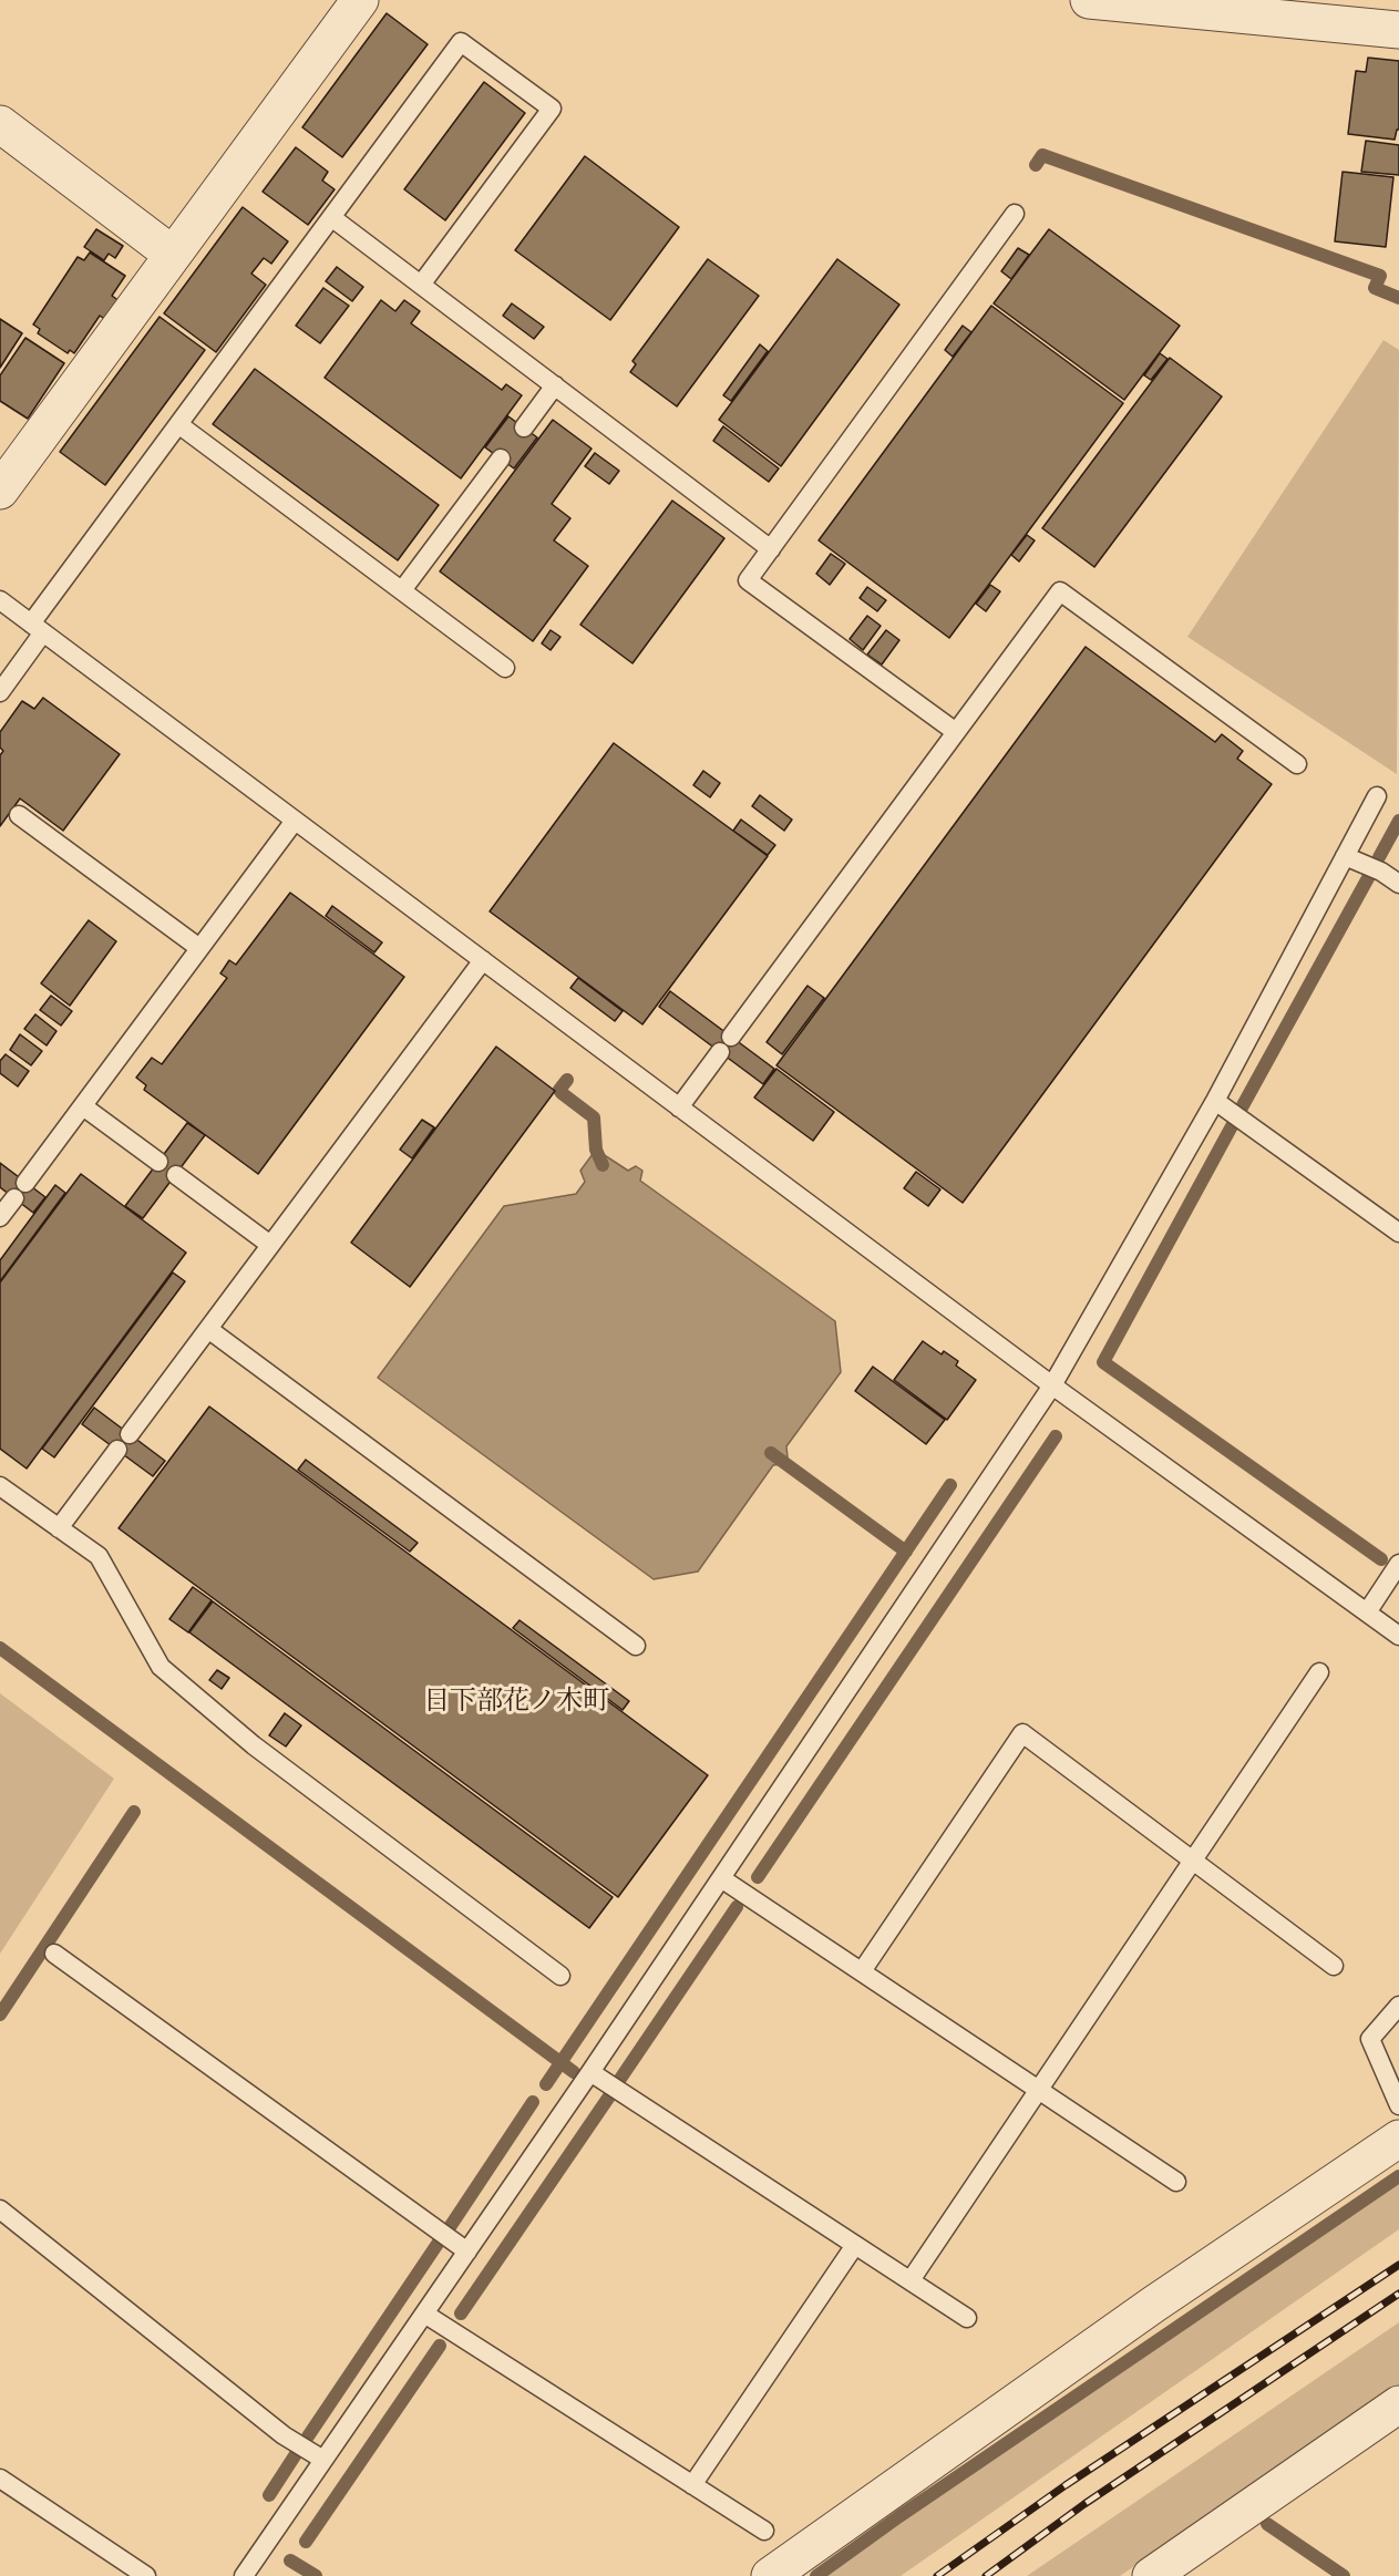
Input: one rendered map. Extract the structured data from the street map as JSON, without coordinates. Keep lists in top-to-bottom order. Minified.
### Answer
{"districts":["日下部花ノ木町"]}
